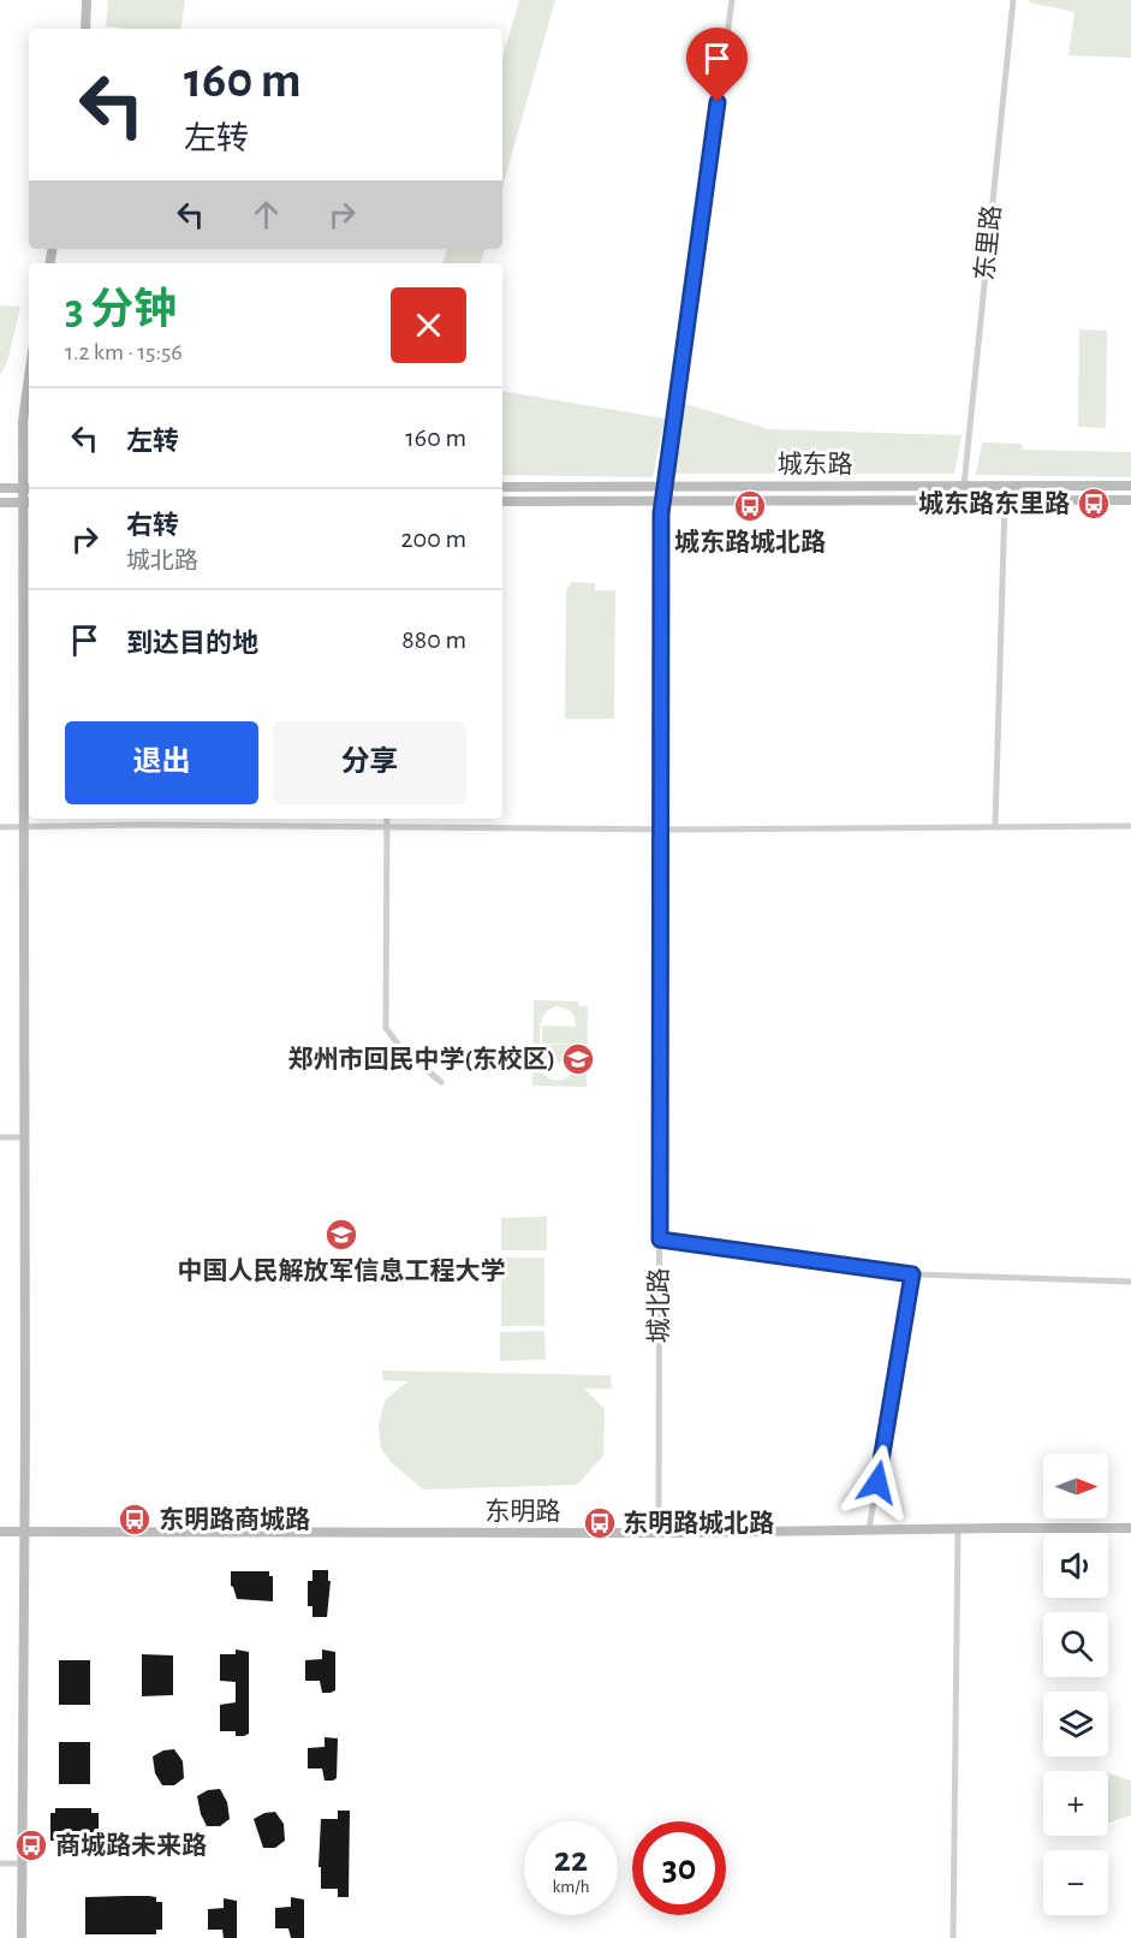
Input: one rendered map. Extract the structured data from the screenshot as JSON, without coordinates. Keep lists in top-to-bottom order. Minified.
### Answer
{"streets":{"street":["东里路","城东路","城北路","东明路"]},"crossings":[["东里路","城东路"],["城东路","城北路"],["城北路","东明路"]],"places":{"bus stop":["城东路东里路","城东路城北路","东明路商城路","东明路城北路","商城路未来路"],"school or university":["郑州市回民中学(东校区)","中国人民解放军信息工程大学"]},"north":"right","page":{"turn":["160 m","左转"],"heading":["3 分钟","1.2 km · 15:56"],"list":[{"name":"左转","value":"160 m"},{"name":"右转","note":"城北路","value":"200 m"},{"name":"到达目的地","value":"880 m"}],"buttons":["退出","分享"],"map_buttons":["+","−"],"speed":"22 km/h","limit":"30"}}
